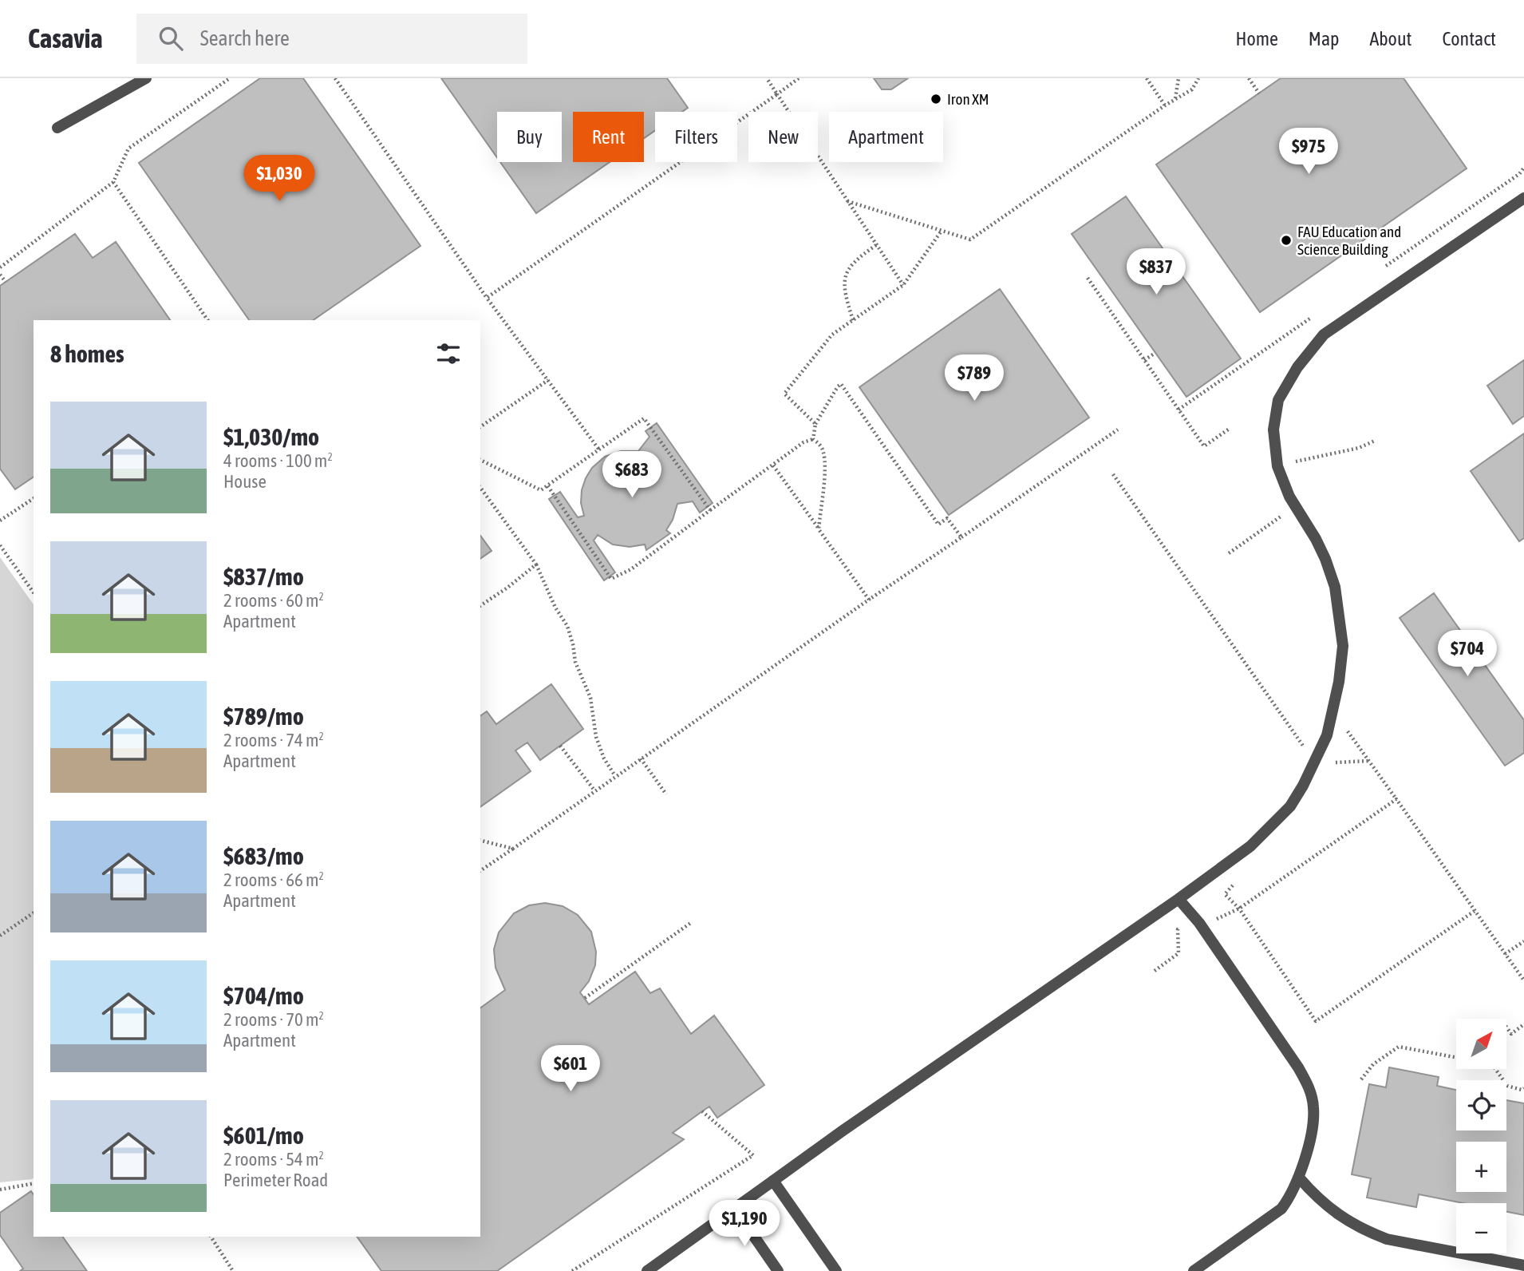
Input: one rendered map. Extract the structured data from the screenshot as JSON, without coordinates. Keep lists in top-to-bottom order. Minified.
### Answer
{"places":["Iron XM","FAU Education and Science Building"],"north":"top right","page":{"header":"Casavia","search":"Search here","nav":["Home","Map","About","Contact"],"chip":["Buy","Rent","Filters","New","Apartment"],"price":["$975","$1,030","$837","$789","$683","$704","$601","$1,190"],"heading":"8 homes","list":[{"name":"$1,030/mo","note":"4 rooms · 100 m² · House"},{"name":"$837/mo","note":"2 rooms · 60 m² · Apartment"},{"name":"$789/mo","note":"2 rooms · 74 m² · Apartment"},{"name":"$683/mo","note":"2 rooms · 66 m² · Apartment"},{"name":"$704/mo","note":"2 rooms · 70 m² · Apartment"},{"name":"$601/mo","note":"2 rooms · 54 m² · Perimeter Road"}],"map_buttons":["+","−"]}}
